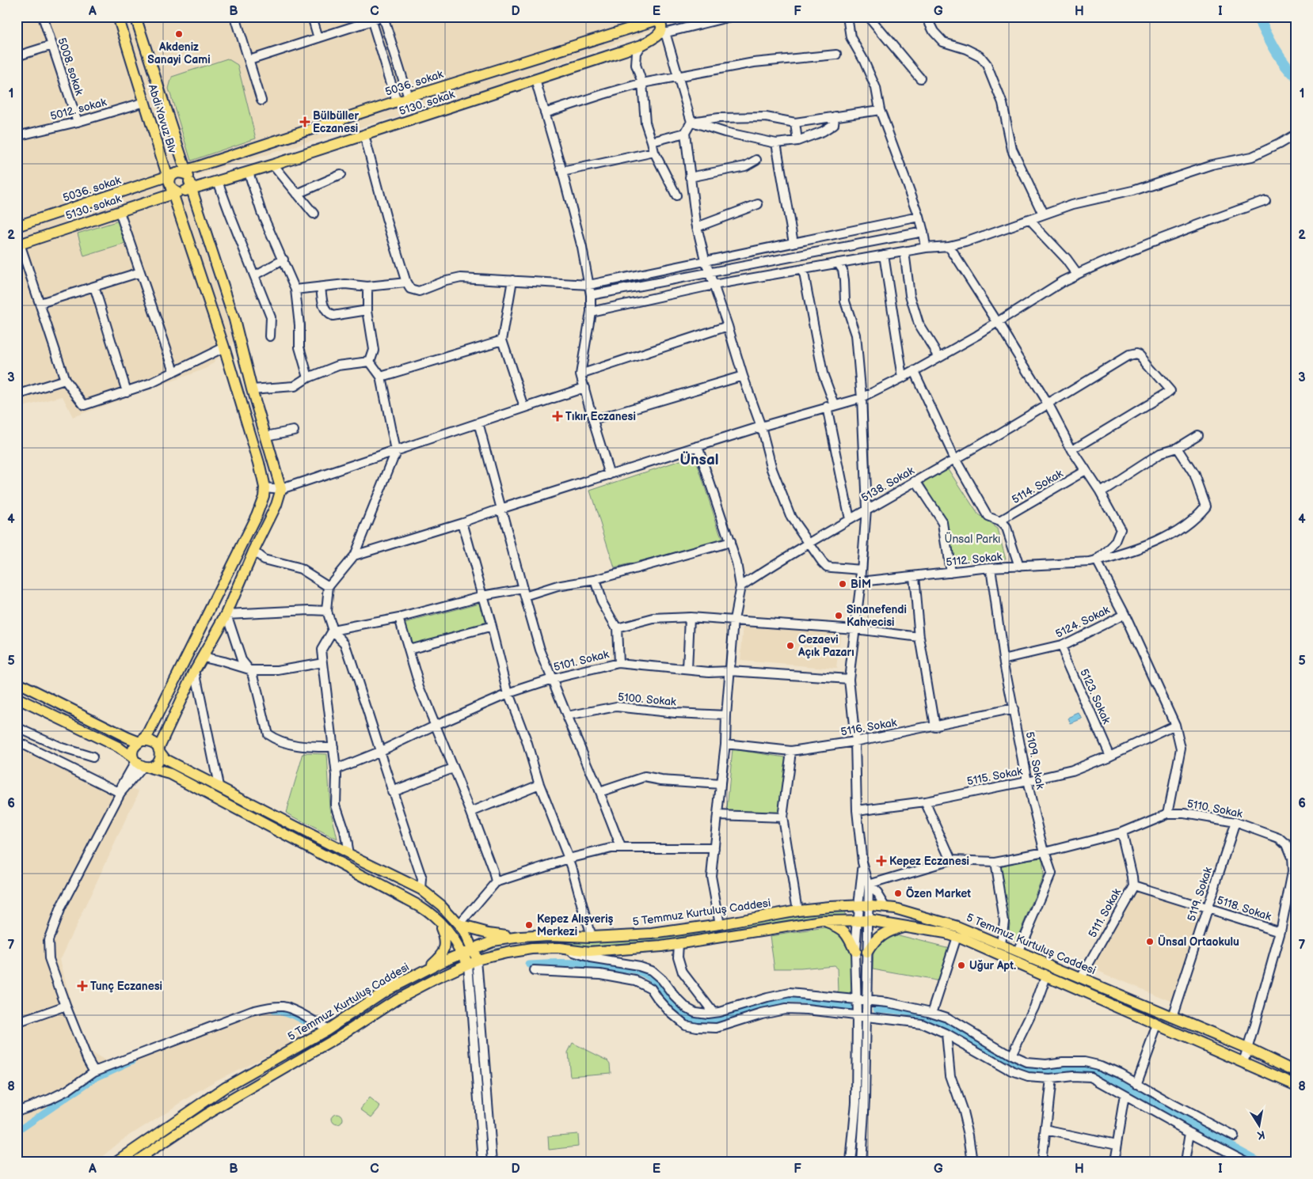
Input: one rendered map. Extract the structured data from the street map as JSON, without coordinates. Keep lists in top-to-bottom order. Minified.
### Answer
{"streets":{"main road":["5036. sokak","5130. sokak","Abdi Yavuz Blv","5 Temmuz Kurtuluş Caddesi"],"street":["5008. sokak","5012. sokak","5138. Sokak","5114. Sokak","5112. Sokak","5124. Sokak","5101. Sokak","5123. Sokak","5100. Sokak","5116. Sokak","5109. Sokak","5115. Sokak","5110. Sokak","5119. Sokak","5118. Sokak","5111. Sokak"]},"crossings":[["5008. sokak","5012. sokak"],["5036. sokak","5130. sokak"],["5036. sokak","Abdi Yavuz Blv"],["5130. sokak","Abdi Yavuz Blv"],["5012. sokak","Abdi Yavuz Blv"],["5112. Sokak","5109. Sokak"],["5124. Sokak","5123. Sokak"],["5124. Sokak","5109. Sokak"],["5123. Sokak","5115. Sokak"],["5116. Sokak","5109. Sokak"],["5109. Sokak","5115. Sokak"],["5109. Sokak","5110. Sokak"],["5109. Sokak","5 Temmuz Kurtuluş Caddesi"],["5110. Sokak","5119. Sokak"],["5110. Sokak","5118. Sokak"],["5110. Sokak","5 Temmuz Kurtuluş Caddesi"],["5110. Sokak","5111. Sokak"],["5119. Sokak","5118. Sokak"],["5119. Sokak","5 Temmuz Kurtuluş Caddesi"],["5118. Sokak","5111. Sokak"],["5 Temmuz Kurtuluş Caddesi","5111. Sokak"]],"districts":["Ünsal"],"parks":["Ünsal Parkı"],"places":{"other":["Akdeniz Sanayi Cami","BİM","Sinanefendi Kahvecisi","Cezaevi Açık Pazarı","Özen Market","Kepez Alışveriş Merkezi","Ünsal Ortaokulu","Uğur Apt."],"health":["Bülbüller Eczanesi","Tıkır Eczanesi","Kepez Eczanesi","Tunç Eczanesi"]},"north":"bottom","grid":{"columns":["A","B","C","D","E","F","G","H","I"],"rows":["1","2","3","4","5","6","7","8"]}}
